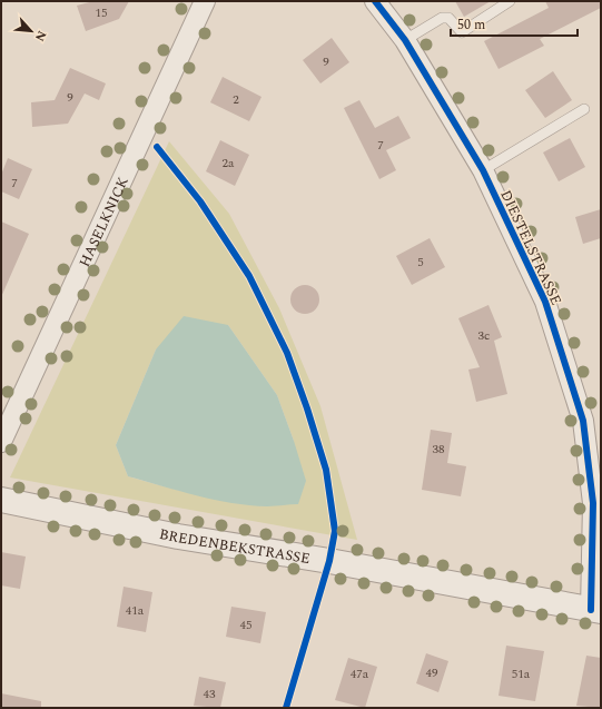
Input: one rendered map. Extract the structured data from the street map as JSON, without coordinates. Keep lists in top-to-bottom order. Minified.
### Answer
{"streets":{"street":["HASELKNICK","DIESTELSTRASSE","BREDENBEKSTRASSE"]},"crossings":[["DIESTELSTRASSE","BREDENBEKSTRASSE"]],"house_numbers":["15","9","9","2","7","2a","7","5","3c","38","41a","45","49","47a","51a","43"],"scale_bar":"50 m","north":"bottom right"}
